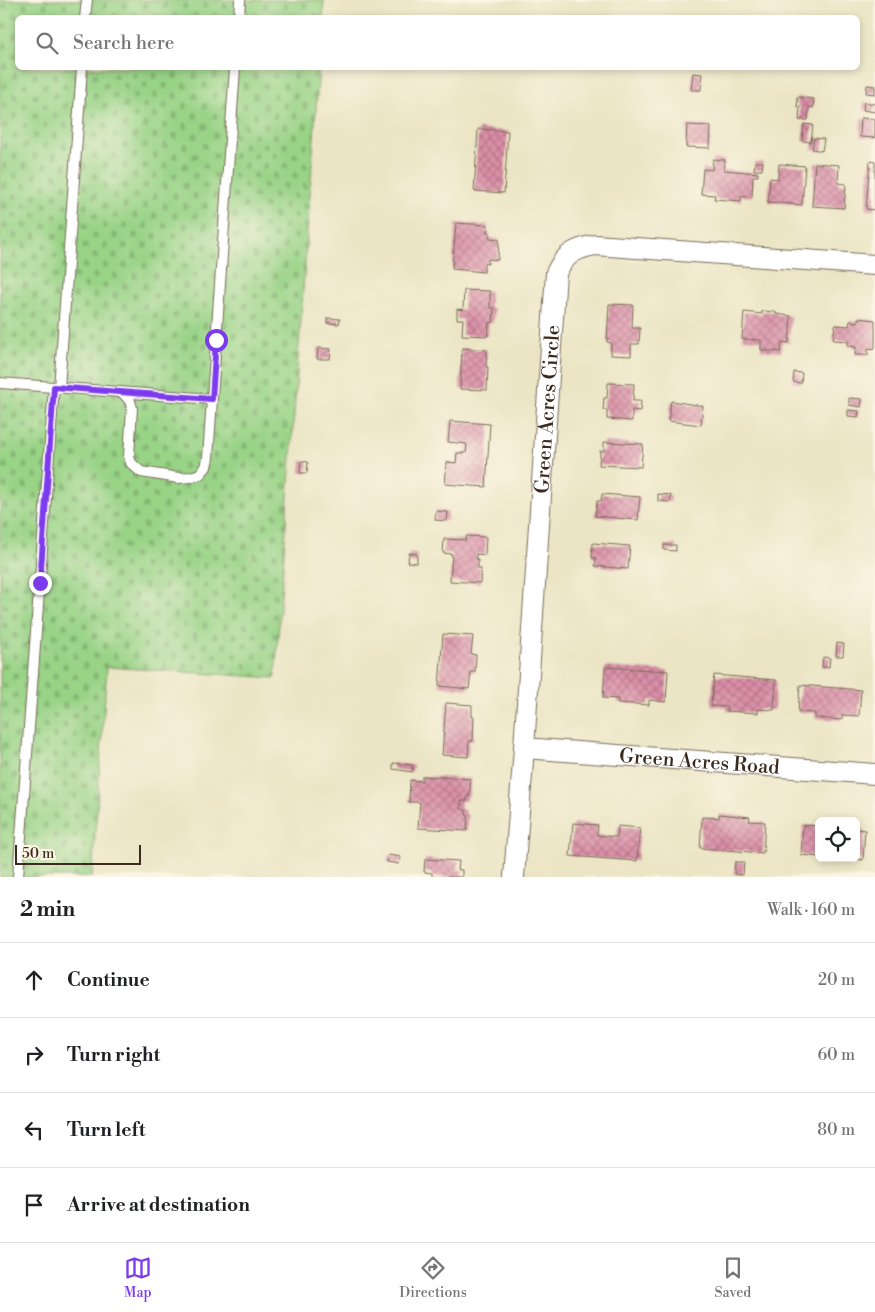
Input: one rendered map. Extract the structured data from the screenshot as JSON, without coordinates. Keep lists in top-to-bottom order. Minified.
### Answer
{"streets":{"street":["Green Acres Circle","Green Acres Road"]},"crossings":[["Green Acres Circle","Green Acres Road"]],"scale_bar":"50 m","page":{"search":"Search here","scale":"50 m","heading":["2 min","Walk · 160 m"],"list":[["Continue","20 m"],["Turn right","60 m"],["Turn left","80 m"],"Arrive at destination"],"nav":["Map","Directions","Saved"]}}
